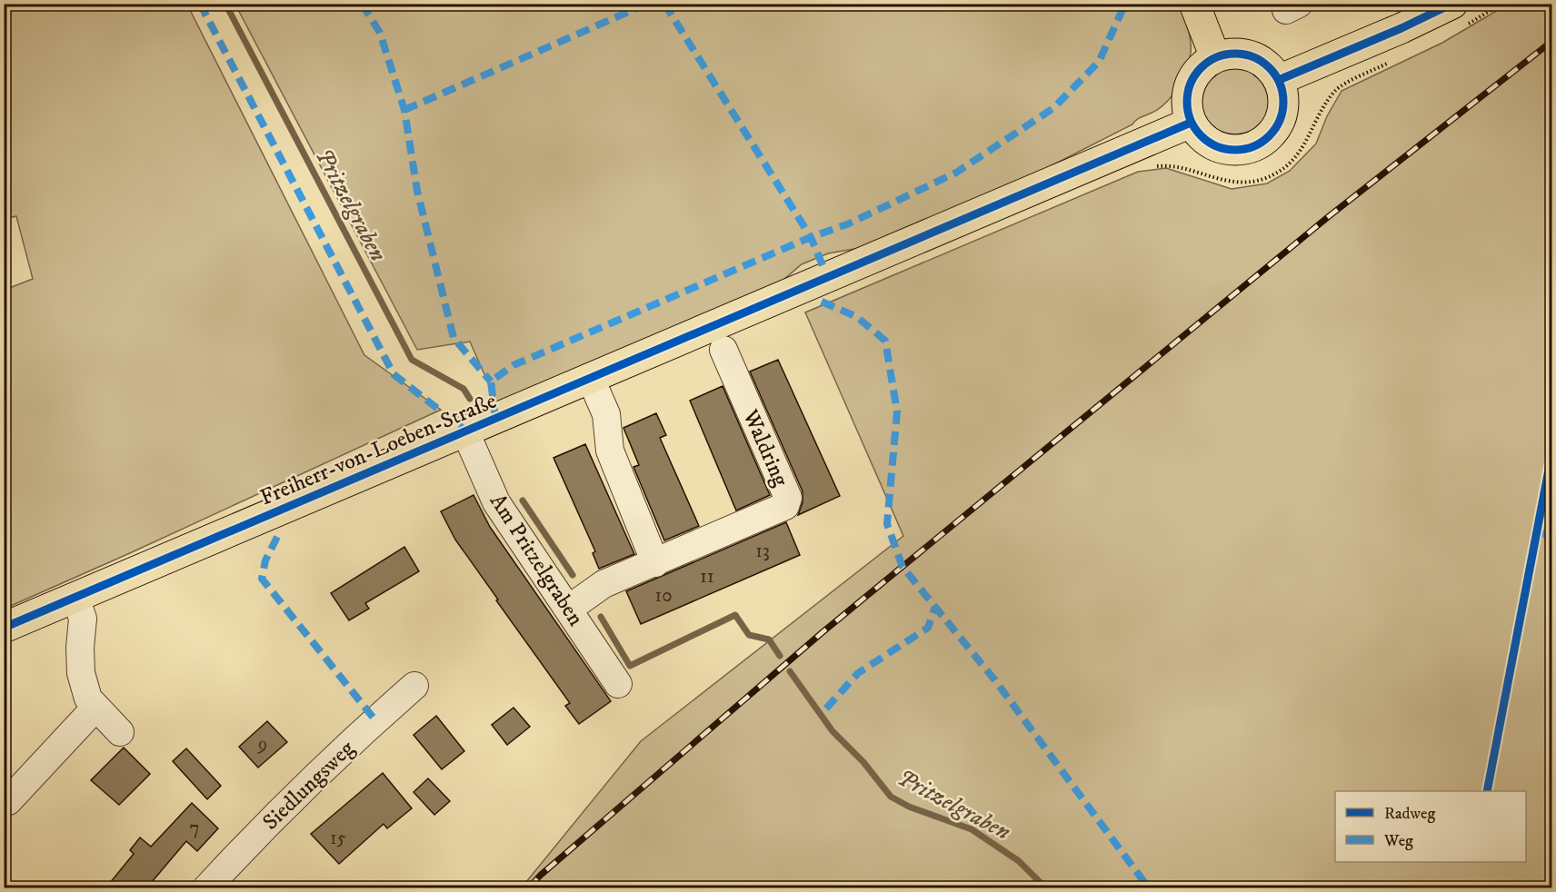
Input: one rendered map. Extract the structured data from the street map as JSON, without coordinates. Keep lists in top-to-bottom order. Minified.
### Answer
{"streets":{"main road":["Freiherr-von-Loeben-Straße"],"street":["Waldring","Am Pritzelgraben","Siedlungsweg"]},"crossings":[["Waldring","Am Pritzelgraben"],["Freiherr-von-Loeben-Straße","Am Pritzelgraben"]],"water":["Pritzelgraben"],"house_numbers":["13","11","10","9","7","15"],"legend":["Radweg","Weg"]}
